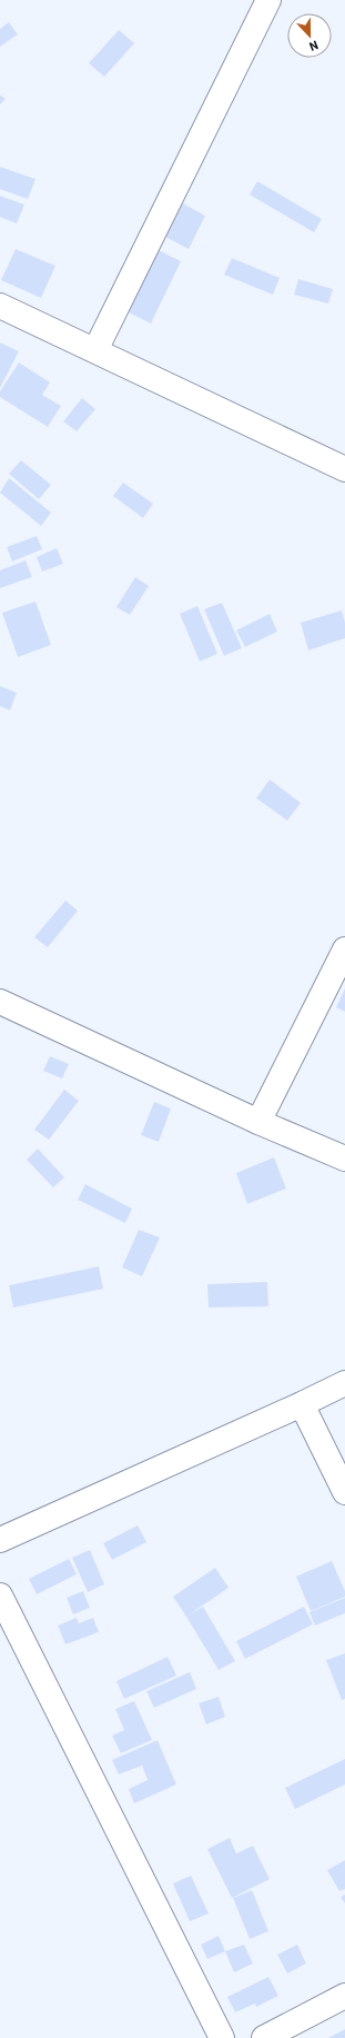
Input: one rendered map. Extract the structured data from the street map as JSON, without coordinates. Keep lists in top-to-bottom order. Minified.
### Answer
{"north":"bottom"}
